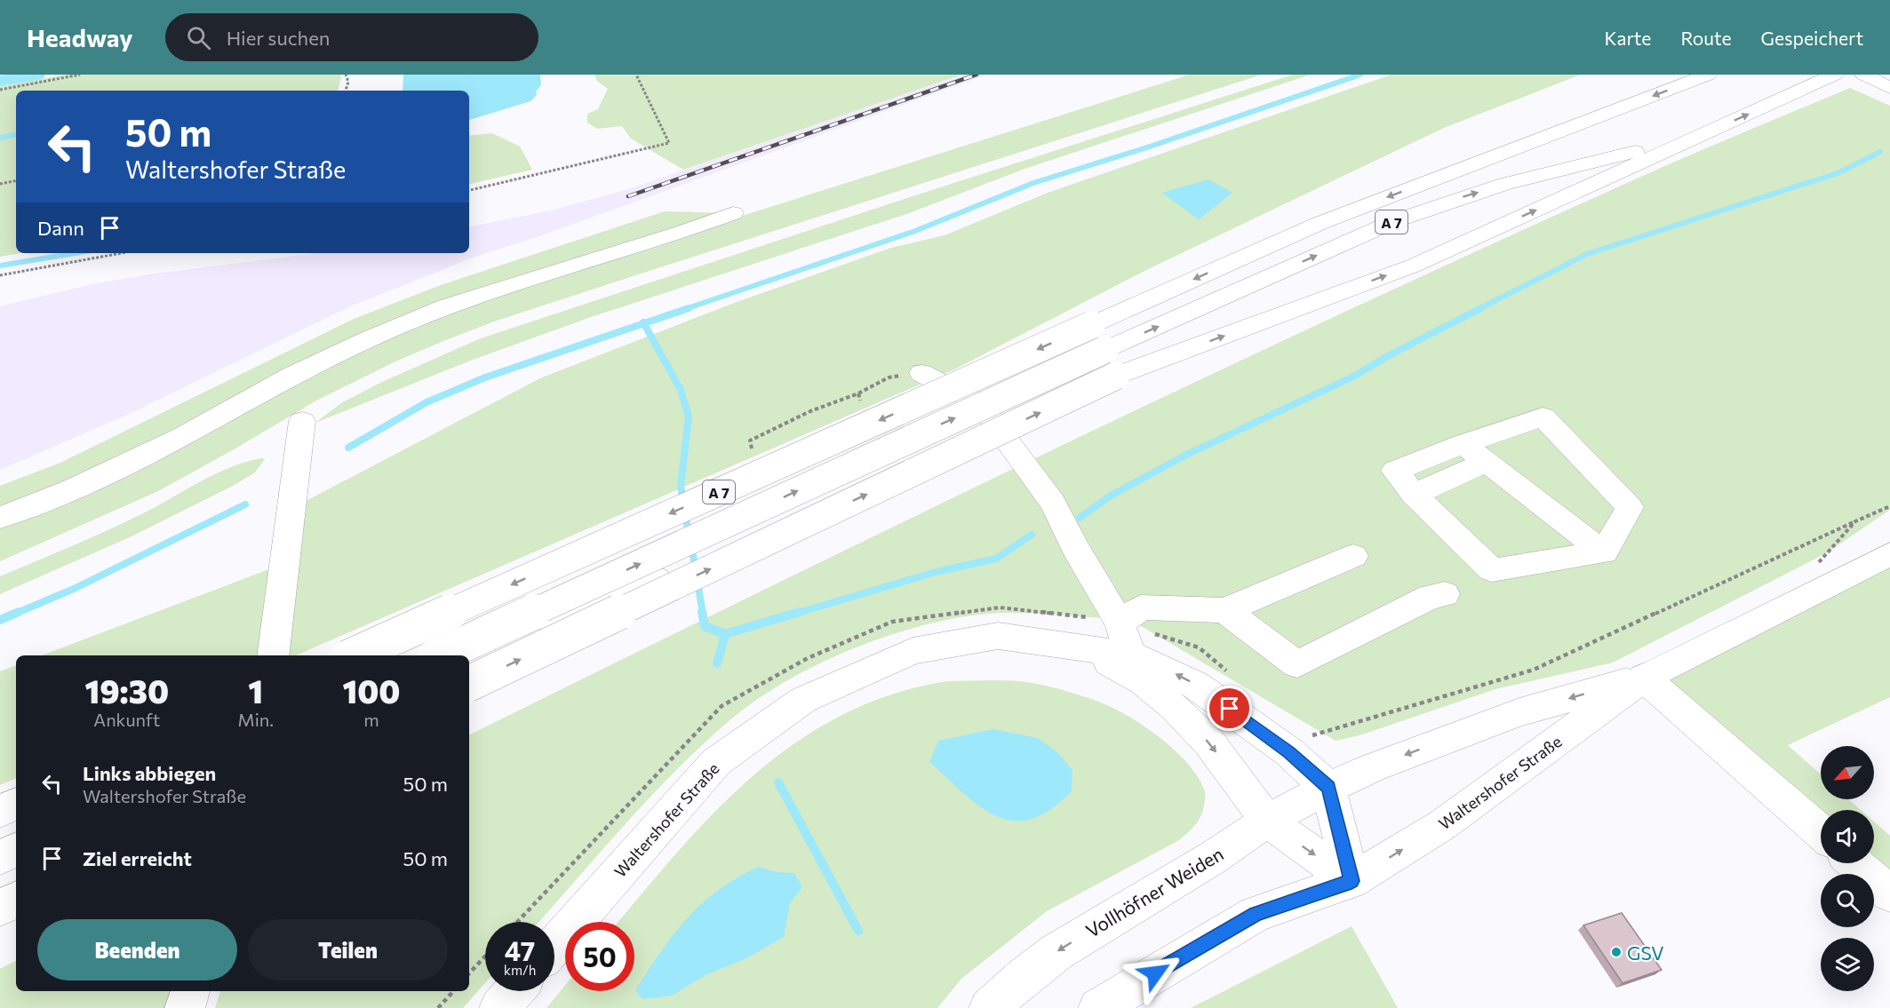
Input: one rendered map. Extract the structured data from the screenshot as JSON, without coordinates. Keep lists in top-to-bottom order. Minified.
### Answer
{"streets":{"main road":["A 7","Waltershofer Straße","Vollhöfner Weiden"]},"crossings":[["Waltershofer Straße","Vollhöfner Weiden"]],"places":["GSV"],"north":"bottom left","page":{"header":"Headway","search":"Hier suchen","nav":["Karte","Route","Gespeichert"],"turn":["50 m","Waltershofer Straße"],"then":"Dann","eta":["19:30","Ankunft","1","Min.","100","m"],"list":[{"name":"Links abbiegen","note":"Waltershofer Straße","value":"50 m"},{"name":"Ziel erreicht","value":"50 m"}],"buttons":["Beenden","Teilen"],"speed":"47 km/h","limit":"50"}}
